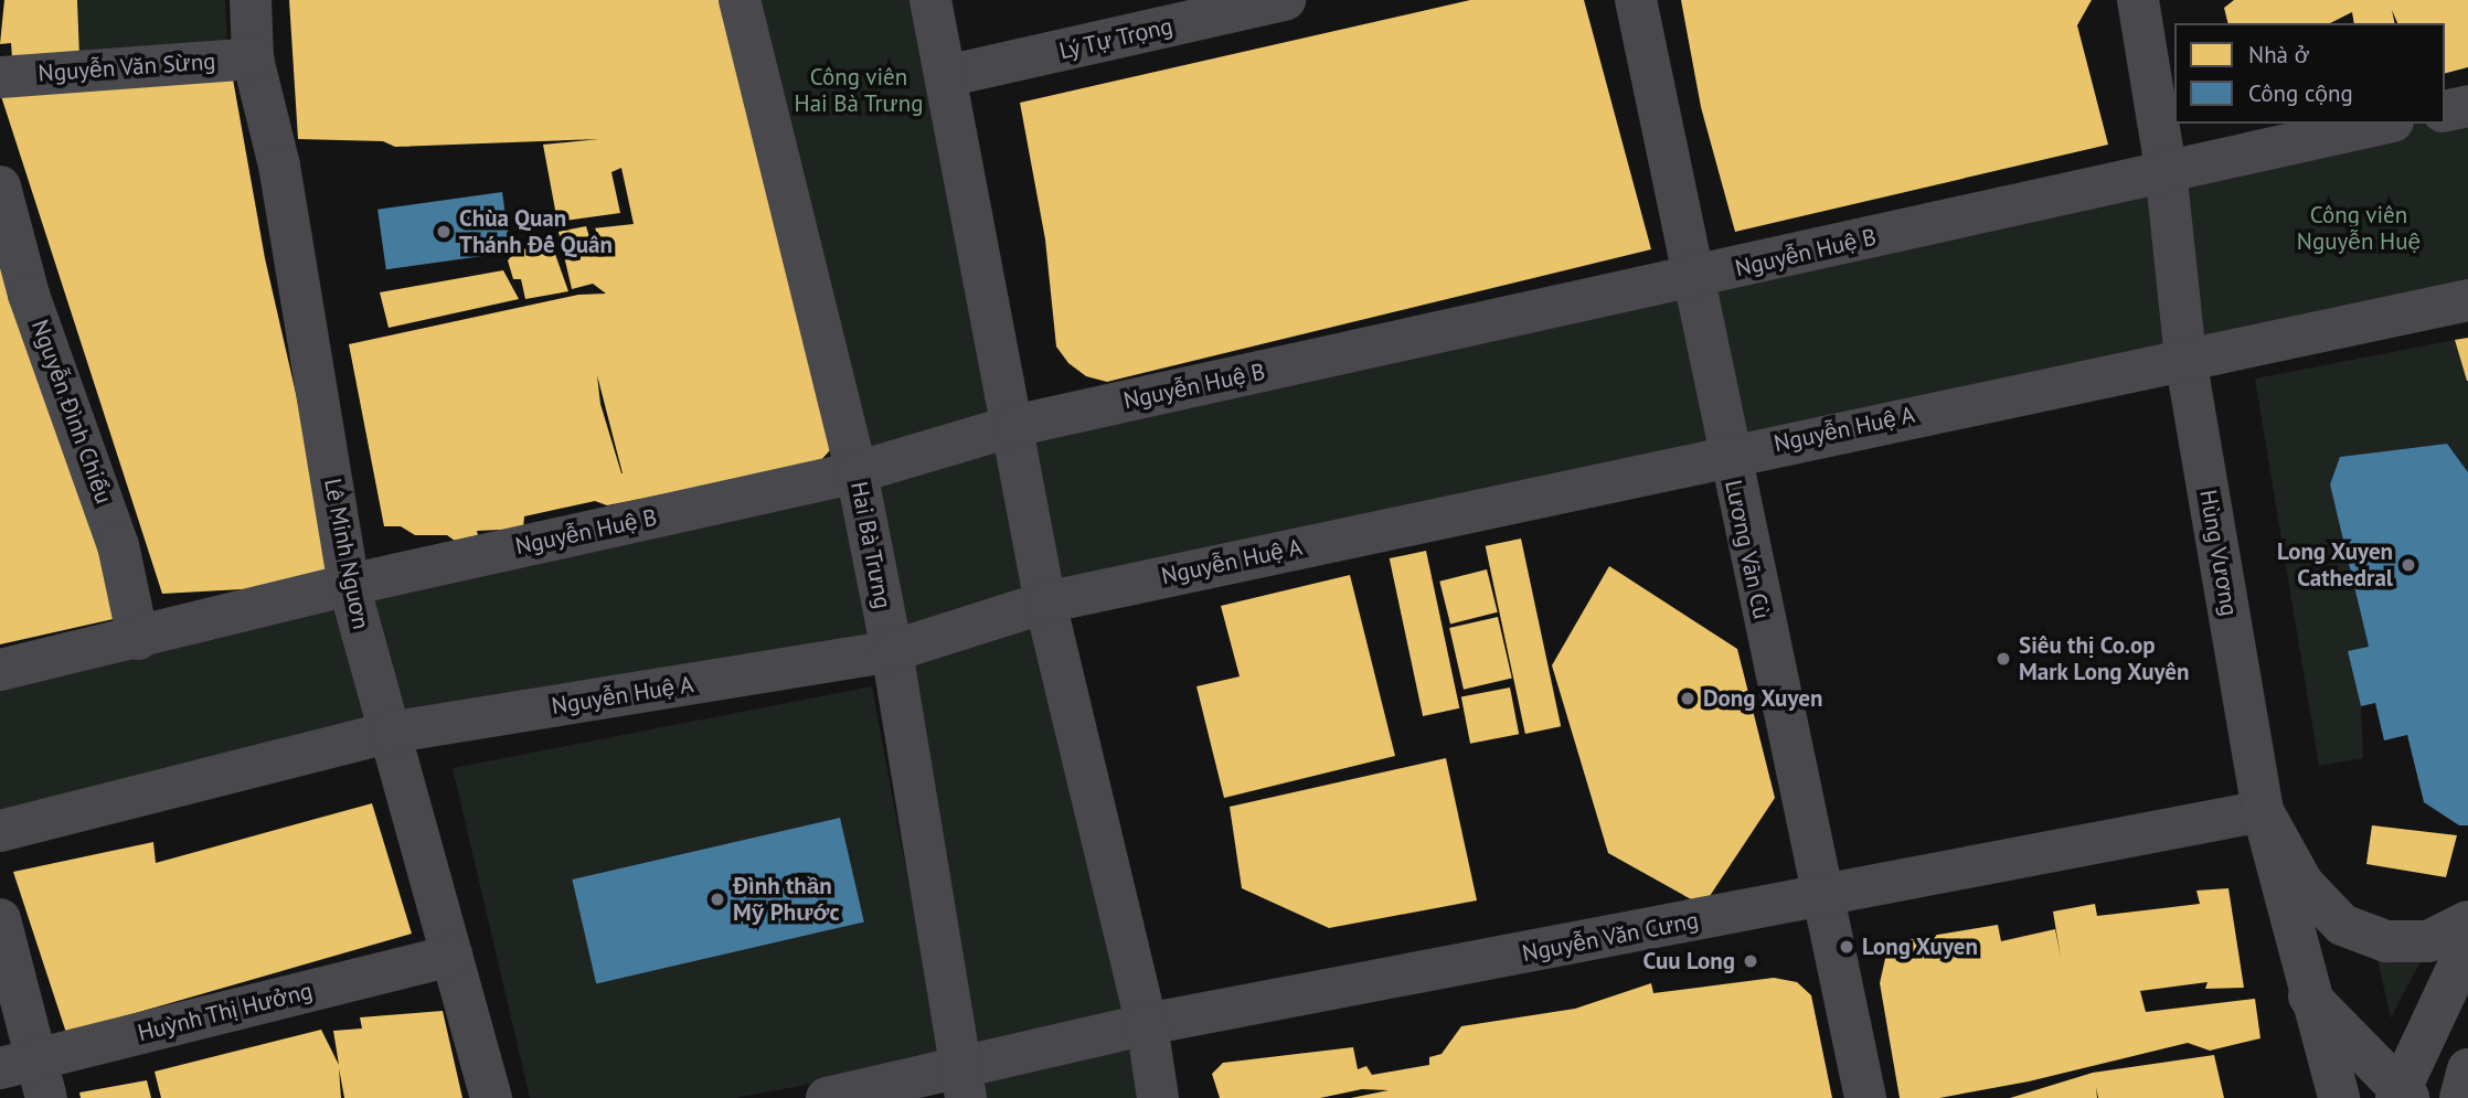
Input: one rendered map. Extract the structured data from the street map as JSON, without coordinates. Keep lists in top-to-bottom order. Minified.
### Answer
{"streets":{"street":["Lý Tự Trọng","Nguyễn Văn Sừng","Nguyễn Huệ B","Nguyễn Đình Chiểu","Nguyễn Huệ A","Hai Bà Trưng","Lương Vãn Cù","Hùng Vương","Lê Minh Nguơn","Nguyễn Văn Cưng","Huỳnh Thị Hưởng"]},"crossings":[["Nguyễn Văn Sừng","Lê Minh Nguơn"],["Nguyễn Huệ B","Nguyễn Đình Chiểu"],["Nguyễn Huệ B","Hai Bà Trưng"],["Nguyễn Huệ B","Lương Vãn Cù"],["Nguyễn Huệ B","Hùng Vương"],["Nguyễn Huệ B","Lê Minh Nguơn"],["Nguyễn Huệ A","Hai Bà Trưng"],["Nguyễn Huệ A","Lương Vãn Cù"],["Nguyễn Huệ A","Hùng Vương"],["Nguyễn Huệ A","Lê Minh Nguơn"],["Hai Bà Trưng","Nguyễn Văn Cưng"],["Lương Vãn Cù","Nguyễn Văn Cưng"],["Hùng Vương","Nguyễn Văn Cưng"],["Lê Minh Nguơn","Huỳnh Thị Hưởng"]],"parks":["Công viên Hai Bà Trưng","Công viên Nguyễn Huệ"],"places":["Chùa Quan Thánh Đế Quân","Long Xuyen Cathedral","Siêu thị Co.op Mark Long Xuyên","Dong Xuyen","Đình thần Mỹ Phước","Long Xuyen","Cuu Long"],"legend":["Nhà ở","Công cộng"]}
